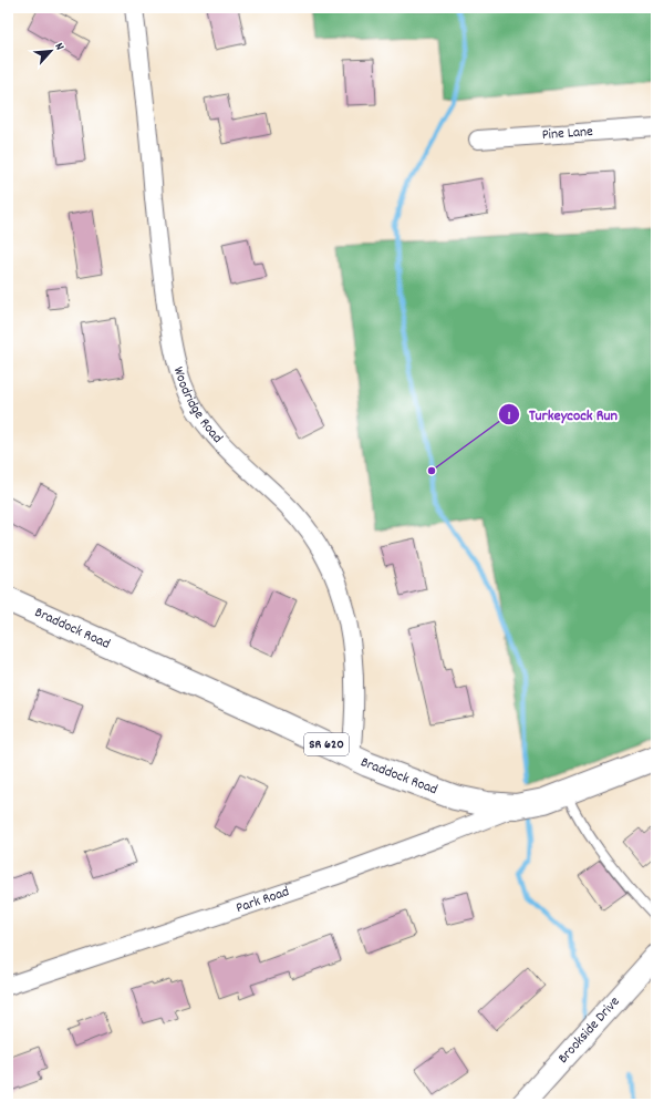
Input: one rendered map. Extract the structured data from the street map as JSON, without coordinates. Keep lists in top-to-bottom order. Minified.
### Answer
{"streets":{"main road":["Braddock Road","SR 620"],"street":["Pine Lane","Woodridge Road","Park Road","Brookside Drive"]},"crossings":[["Woodridge Road","Braddock Road"],["Braddock Road","Park Road"]],"places":["Turkeycock Run"],"north":"top right"}
